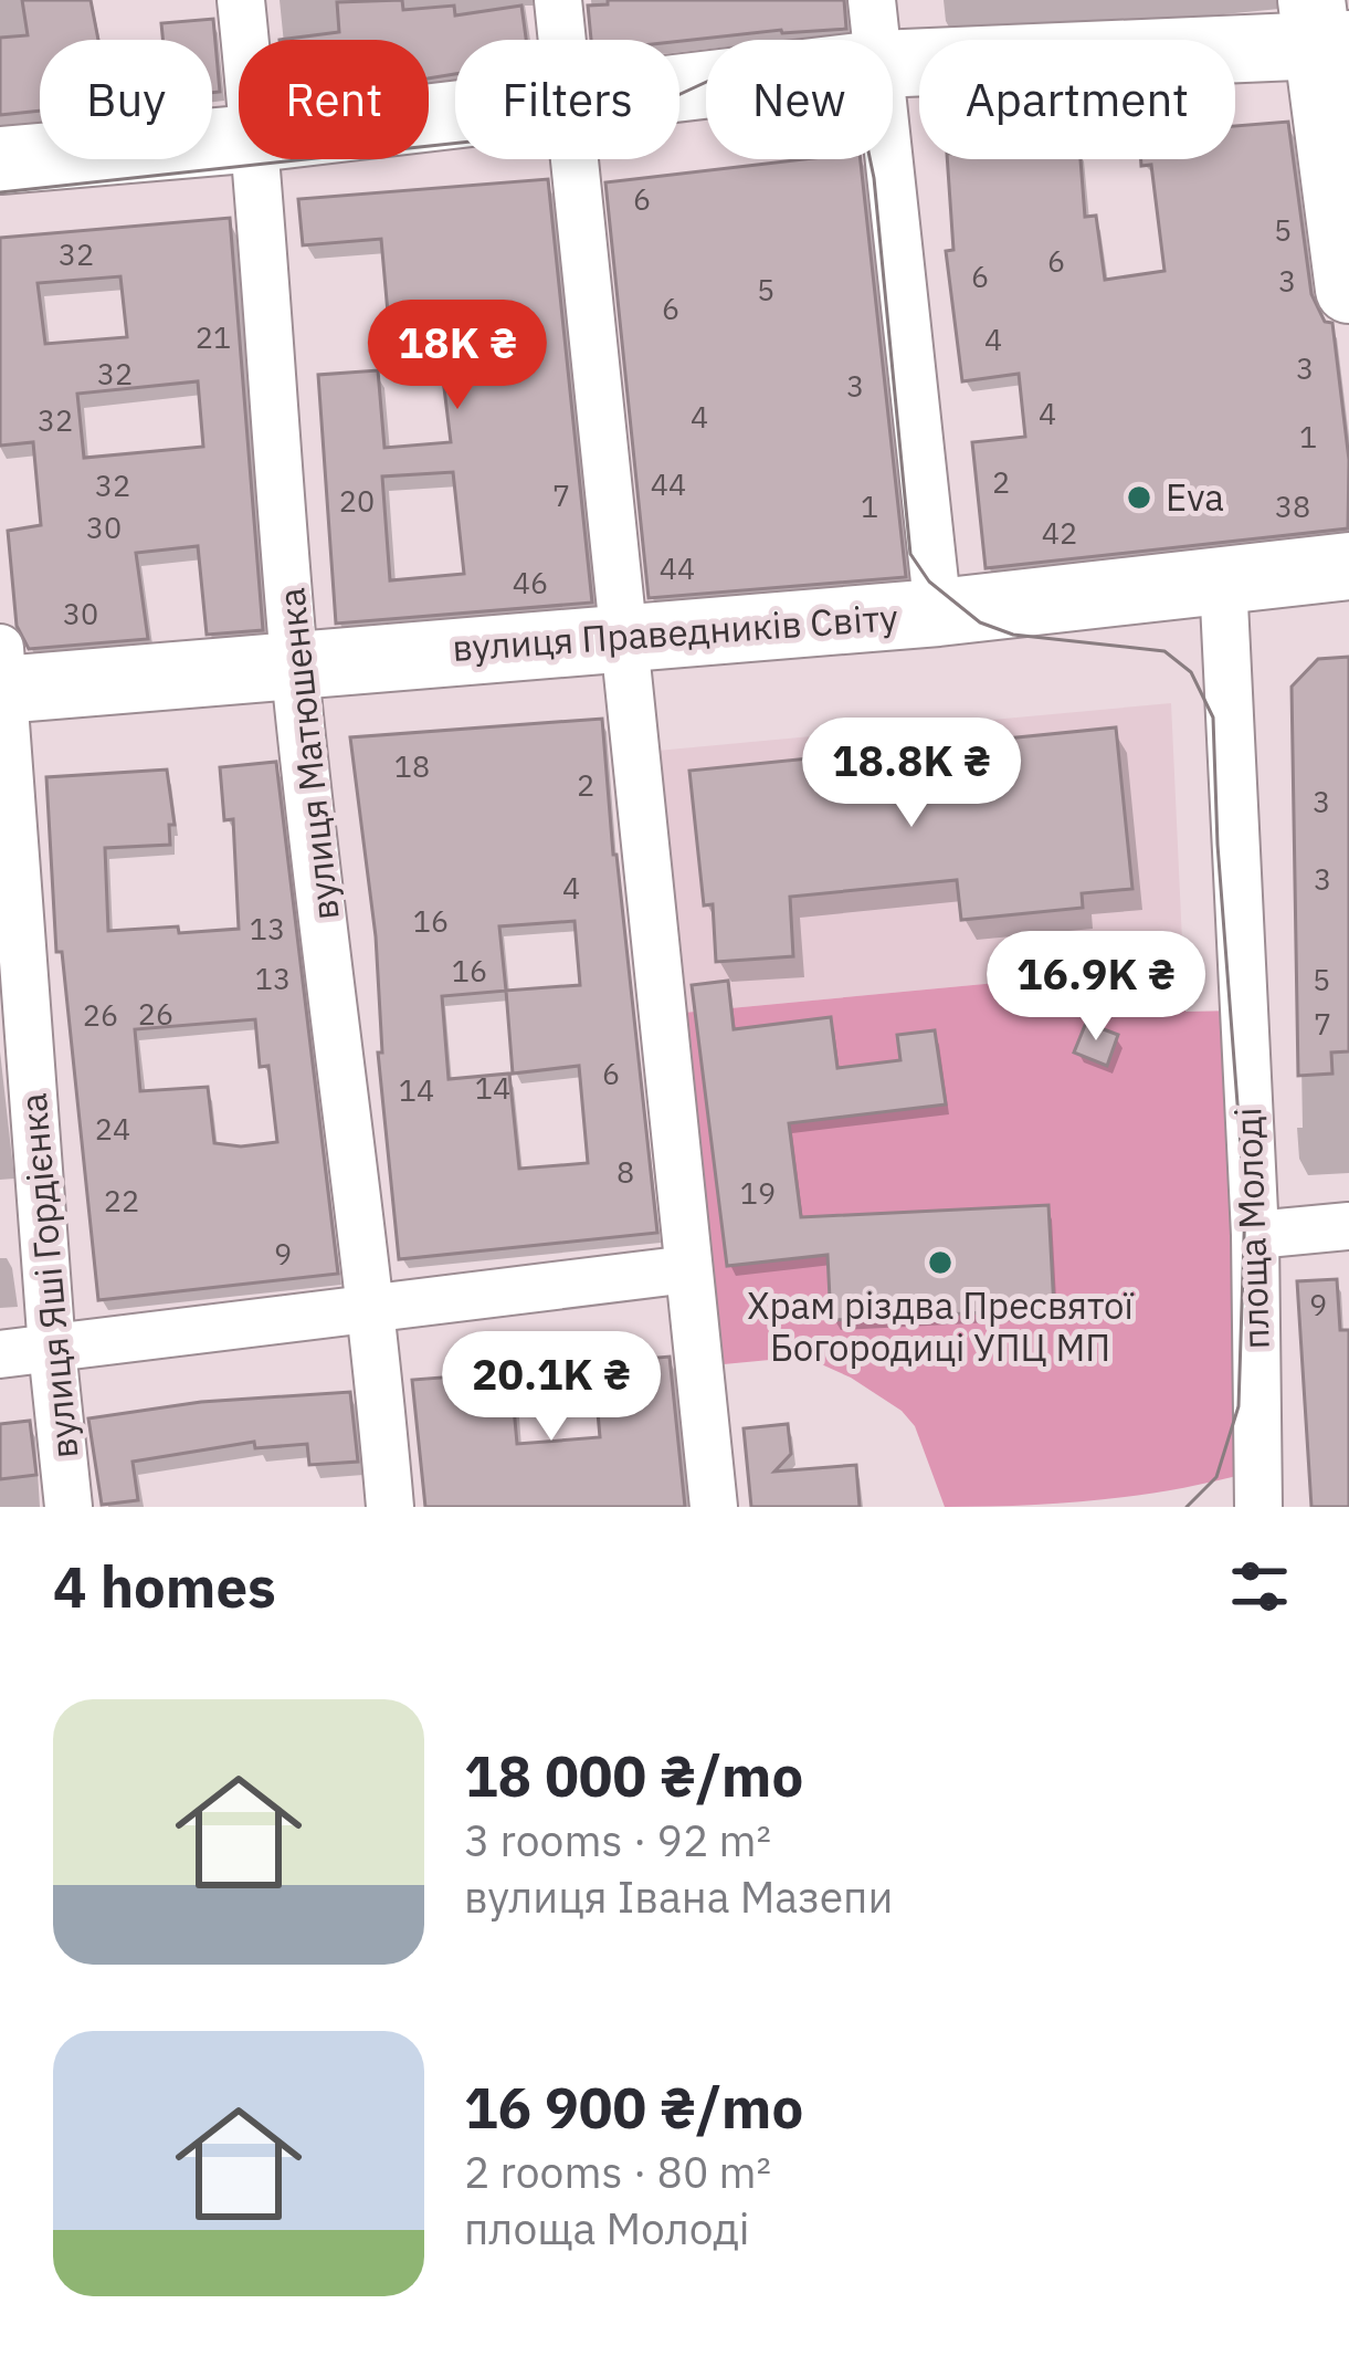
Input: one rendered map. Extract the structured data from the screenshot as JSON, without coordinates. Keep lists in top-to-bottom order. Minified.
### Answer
{"streets":{"main road":["вулиця Праведників Світу"],"street":["вулиця Матюшенка","площа Молоді","вулиця Яші Гордієнка"]},"crossings":[["вулиця Праведників Світу","вулиця Матюшенка"],["вулиця Праведників Світу","площа Молоді"],["вулиця Праведників Світу","вулиця Яші Гордієнка"]],"places":["Eva","Храм різдва Пресвятої Богородиці УПЦ МП"],"house_numbers":["6","5","32","6","6","3","5","6","21","4","3","32","3","4","4","32","1","2","44","32","7","20","1","38","30","42","44","46","30","18","2","3","3","4","16","13","16","13","5","26","26","7","6","14","14","24","8","19","22","9","9"],"page":{"chip":["Buy","Rent","Filters","New","Apartment"],"price":["18K ₴","18.8K ₴","16.9K ₴","20.1K ₴"],"heading":"4 homes","list":[{"name":"18 000 ₴/mo","note":"3 rooms · 92 m² · вулиця Івана Мазепи"},{"name":"16 900 ₴/mo","note":"2 rooms · 80 m² · площа Молоді"}]}}
